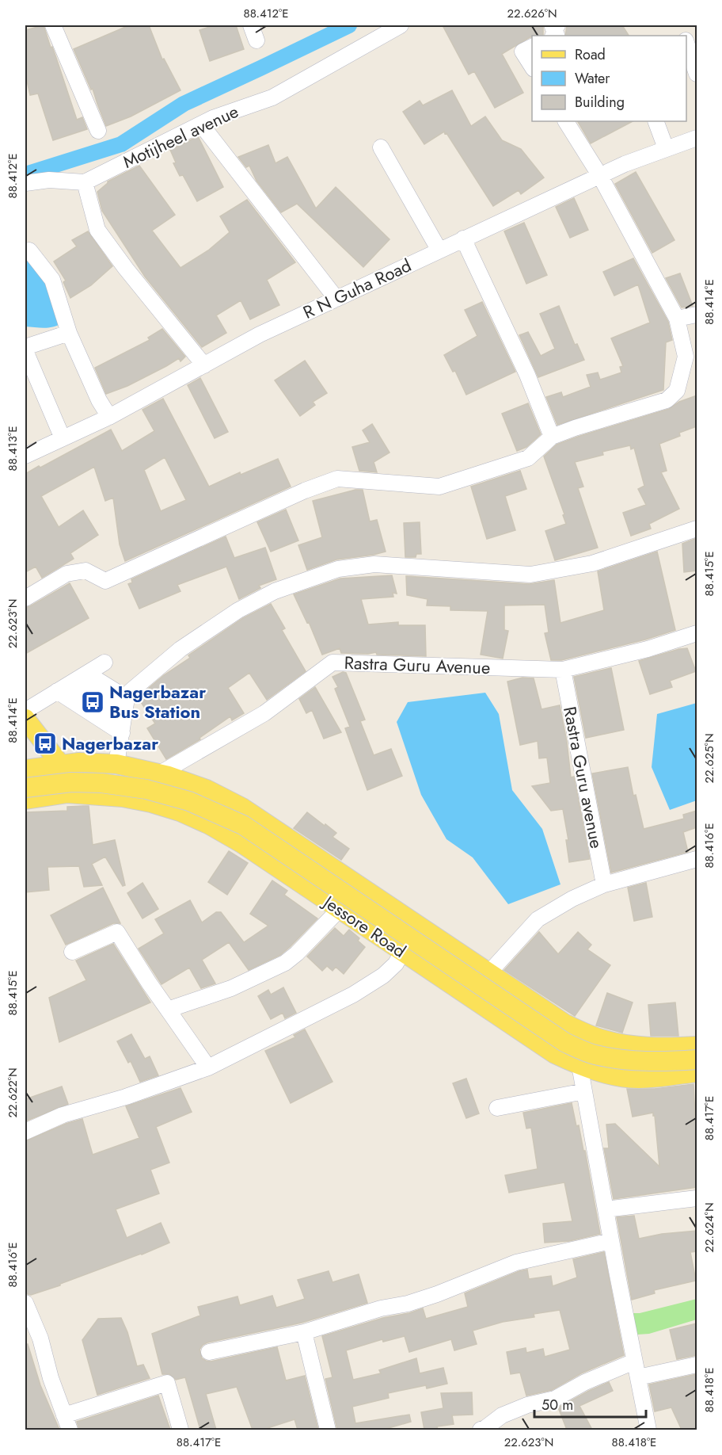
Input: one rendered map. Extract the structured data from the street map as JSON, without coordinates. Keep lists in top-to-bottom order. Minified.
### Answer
{"streets":{"main road":["Jessore Road"],"street":["Motijheel avenue","R N Guha Road","Rastra Guru Avenue","Rastra Guru avenue"]},"crossings":[["Rastra Guru Avenue","Rastra Guru avenue"],["Rastra Guru Avenue","Jessore Road"]],"places":{"bus stop":["Nagerbazar Bus Station","Nagerbazar"]},"legend":["Road","Water","Building"],"scale_bar":"50 m","coordinates":["88.412°E","22.626°N","88.414°E","88.413°E","88.415°E","22.623°N","22.625°N","88.416°E","22.622°N","88.417°E","22.624°N","88.418°E"]}
